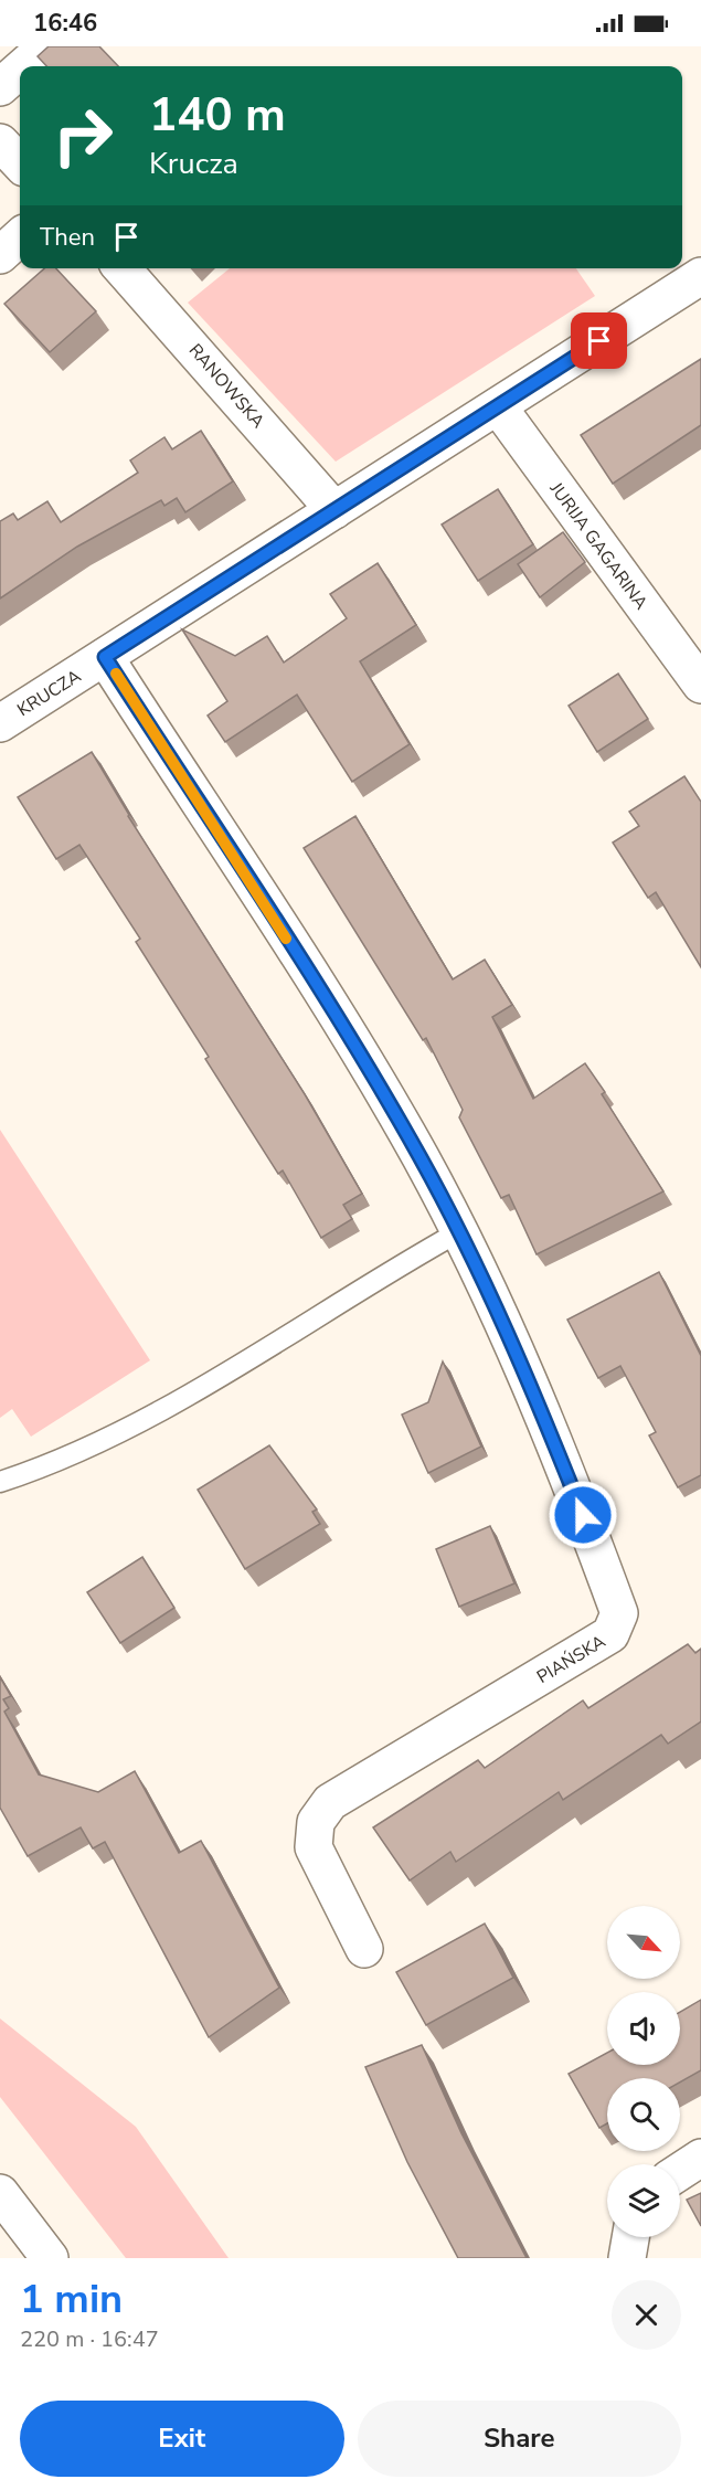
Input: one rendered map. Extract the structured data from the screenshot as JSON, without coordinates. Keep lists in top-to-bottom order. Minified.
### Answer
{"streets":{"street":["RANOWSKA","JURIJA GAGARINA","KRUCZA","PIAŃSKA"]},"crossings":[["RANOWSKA","KRUCZA"],["JURIJA GAGARINA","KRUCZA"],["KRUCZA","PIAŃSKA"]],"north":"bottom right","page":{"status":"16:46","turn":["140 m","Krucza"],"then":"Then","heading":["1 min","220 m · 16:47"],"buttons":["Exit","Share"]}}
